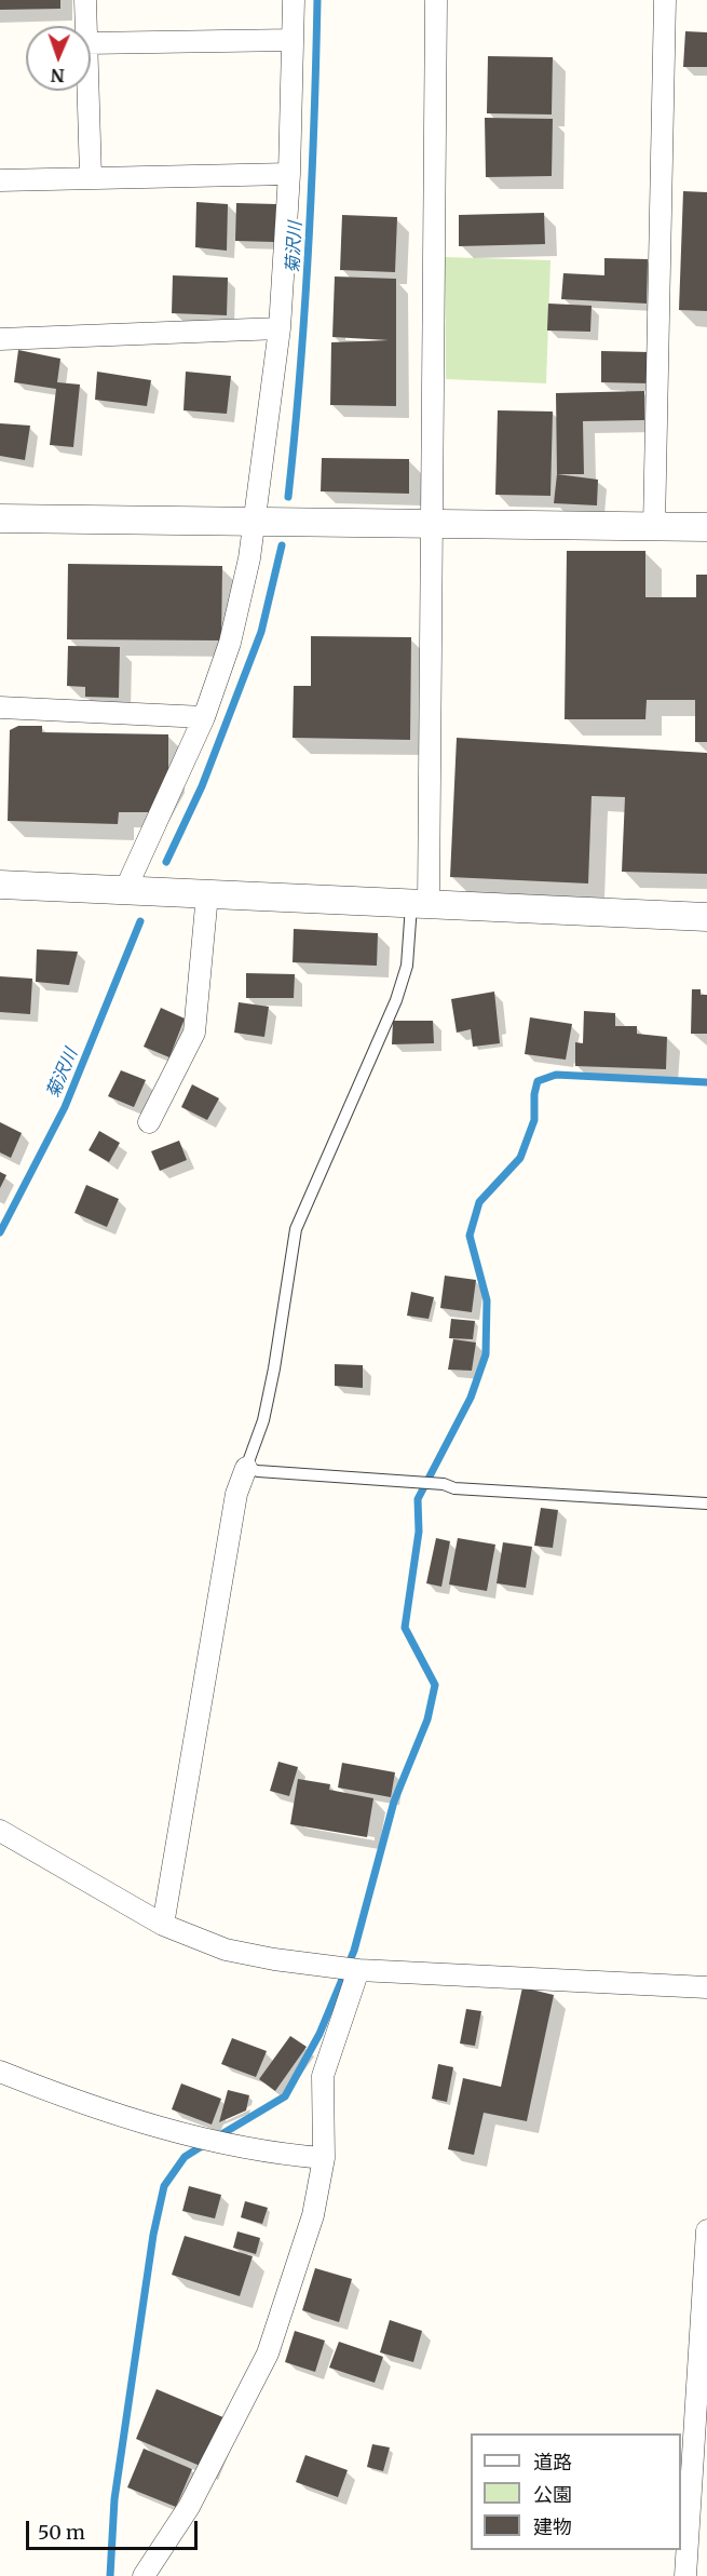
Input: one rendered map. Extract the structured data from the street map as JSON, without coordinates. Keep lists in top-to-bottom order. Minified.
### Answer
{"water":["菊沢川"],"legend":["道路","公園","建物"],"scale_bar":"50 m","north":"bottom"}
